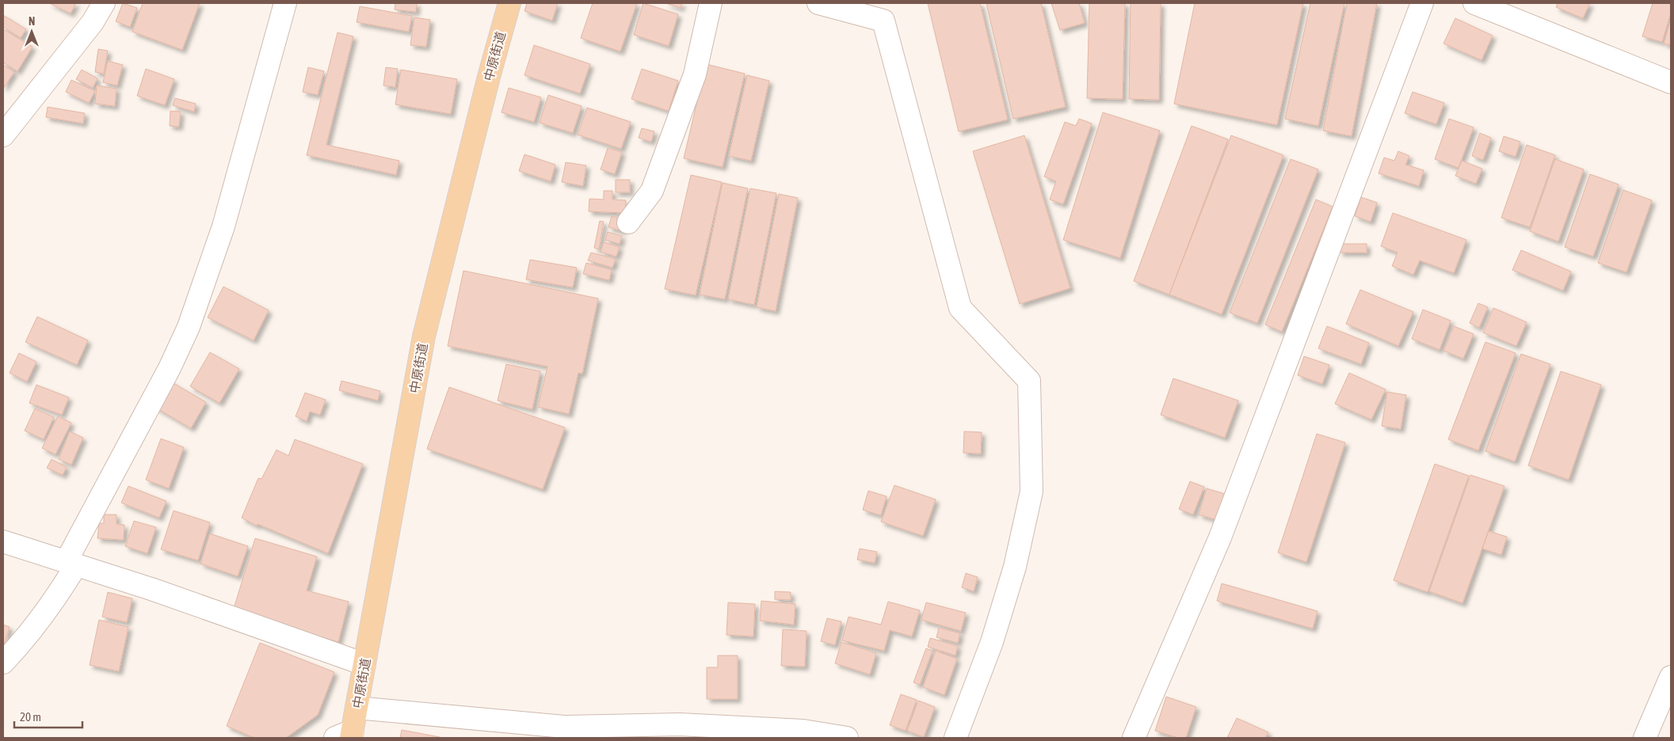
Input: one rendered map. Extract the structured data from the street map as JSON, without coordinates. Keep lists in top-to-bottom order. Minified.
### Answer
{"streets":{"main road":["中原街道"]},"scale_bar":"20 m","north":"top"}
